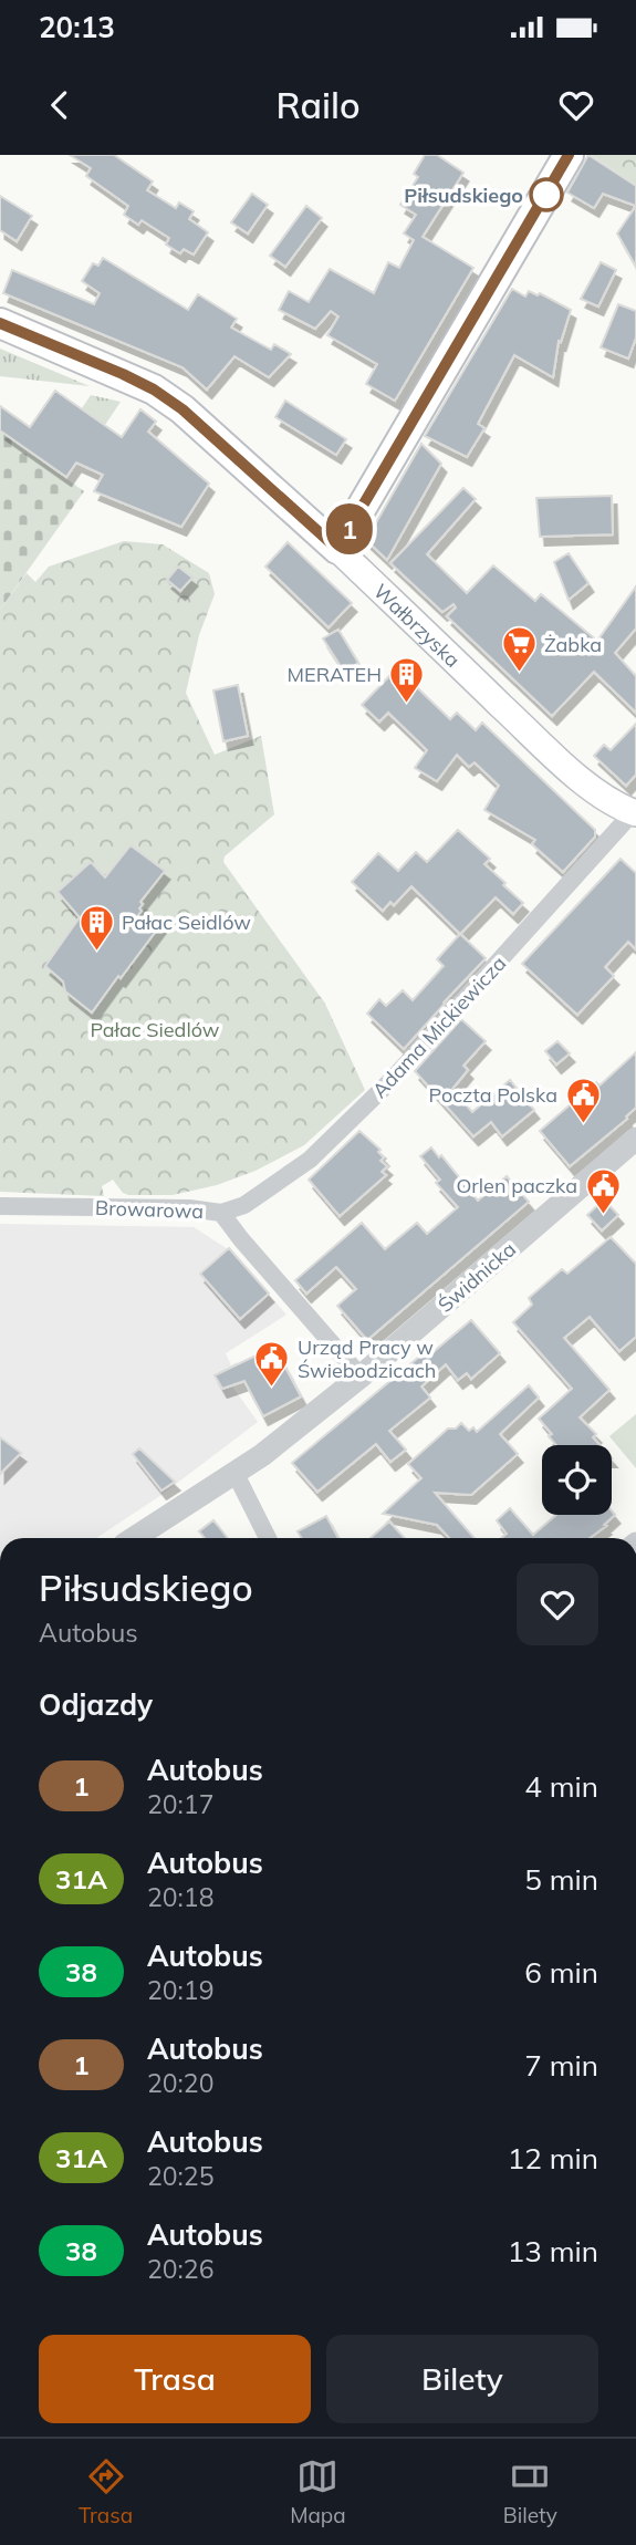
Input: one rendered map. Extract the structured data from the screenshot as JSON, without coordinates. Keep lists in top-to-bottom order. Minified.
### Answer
{"streets":{"main road":["Wałbrzyska"],"street":["Adama Mickiewicza","Browarowa","Świdnicka"]},"crossings":[["Wałbrzyska","Adama Mickiewicza"],["Adama Mickiewicza","Browarowa"],["Browarowa","Świdnicka"]],"parks":["Pałac Siedlów"],"places":{"other":["Piłsudskiego"],"supermarket":["Żabka"],"building":["MERATEH","Pałac Seidlów"],"public building":["Poczta Polska","Orlen paczka","Urząd Pracy w Świebodzicach"]},"lines":["bus line 1"],"page":{"status":"20:13","header":"Railo","on_map":"1","heading":[["Piłsudskiego","Autobus"],"Odjazdy"],"list":[{"mark":"1","name":"Autobus","note":"20:17","value":"4 min"},{"mark":"31A","name":"Autobus","note":"20:18","value":"5 min"},{"mark":"38","name":"Autobus","note":"20:19","value":"6 min"},{"mark":"1","name":"Autobus","note":"20:20","value":"7 min"},{"mark":"31A","name":"Autobus","note":"20:25","value":"12 min"},{"mark":"38","name":"Autobus","note":"20:26","value":"13 min"}],"buttons":["Trasa","Bilety"],"tabs":["Trasa","Mapa","Bilety"]}}
